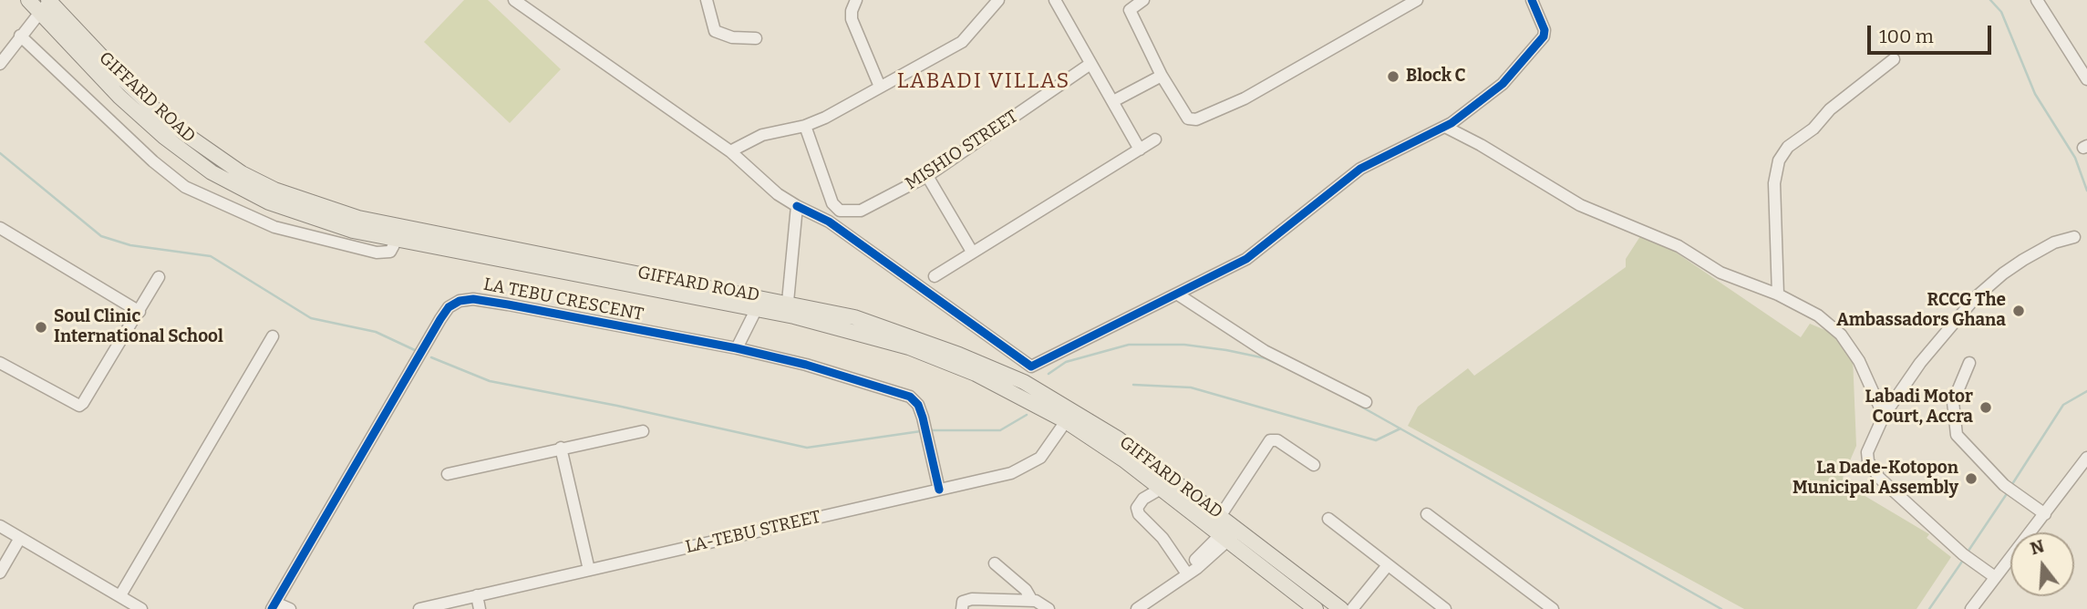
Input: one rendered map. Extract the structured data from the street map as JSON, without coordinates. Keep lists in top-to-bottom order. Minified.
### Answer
{"streets":{"main road":["GIFFARD ROAD"],"street":["MISHIO STREET","LA TEBU CRESCENT","LA-TEBU STREET"]},"crossings":[["GIFFARD ROAD","LA-TEBU STREET"],["LA TEBU CRESCENT","LA-TEBU STREET"]],"districts":["LABADI VILLAS"],"places":["Block C","RCCG The Ambassadors Ghana","Soul Clinic International School","Labadi Motor Court, Accra","La Dade-Kotopon Municipal Assembly"],"scale_bar":"100 m","north":"top"}
